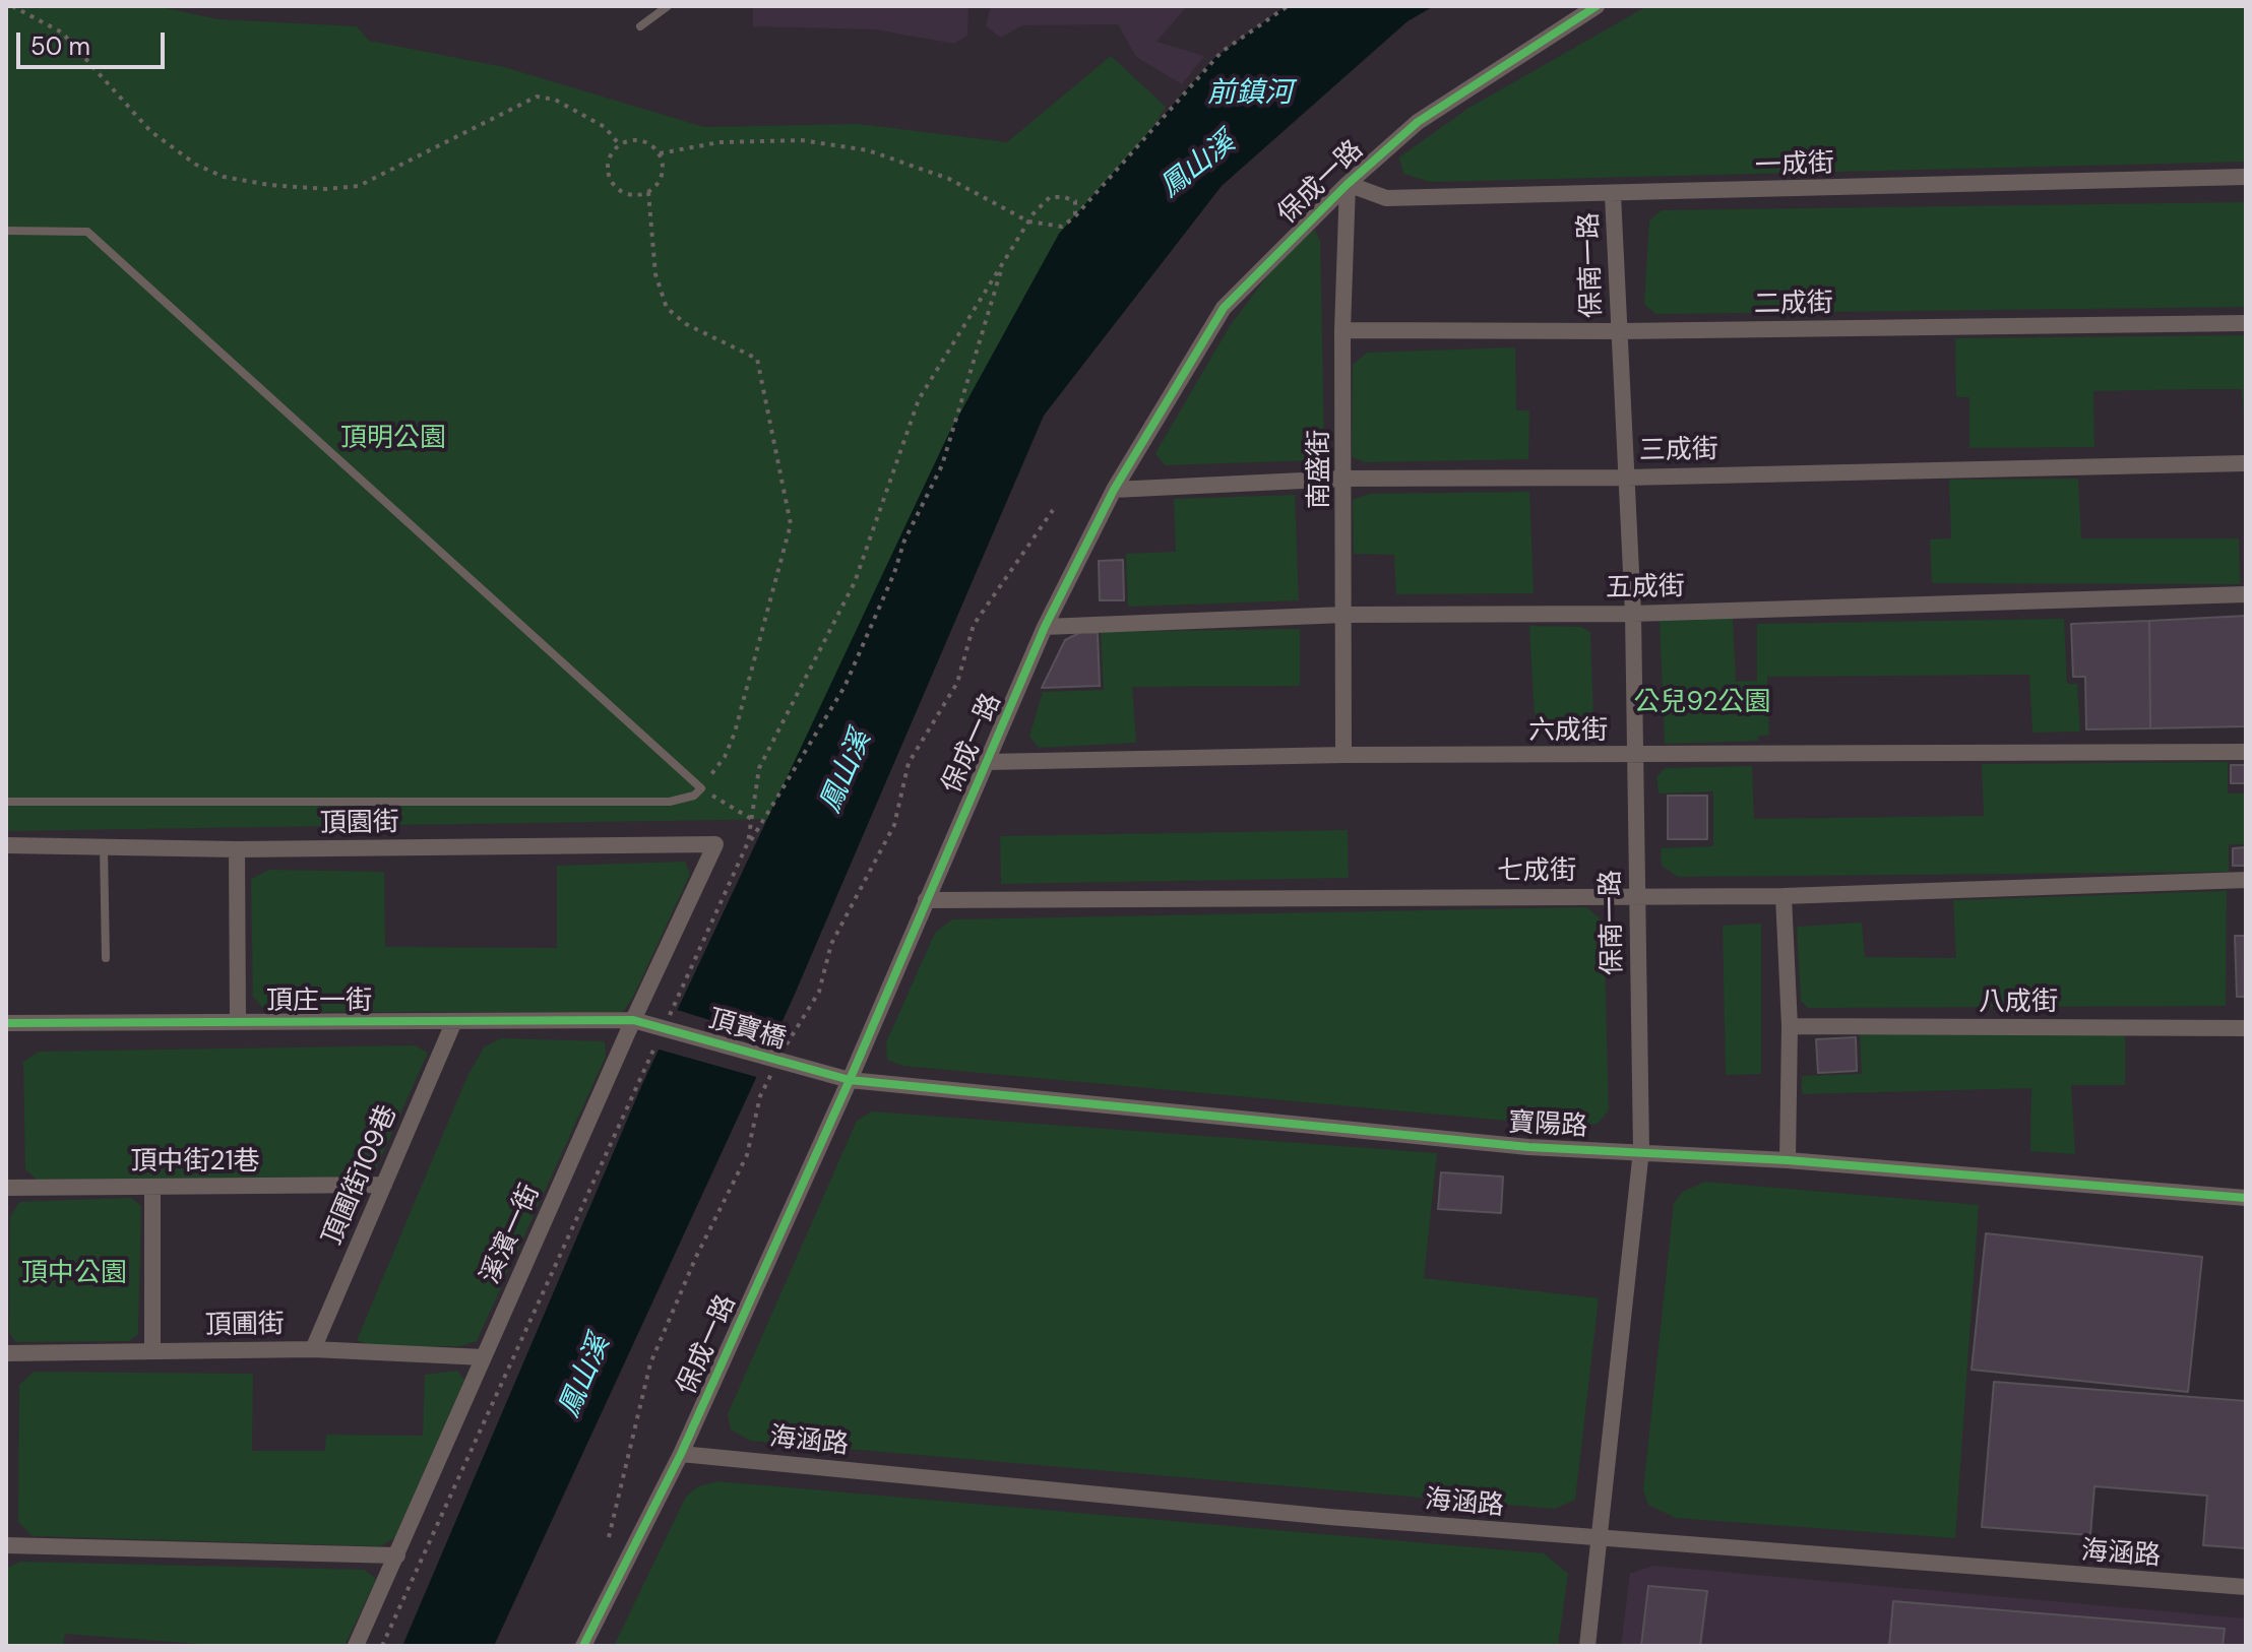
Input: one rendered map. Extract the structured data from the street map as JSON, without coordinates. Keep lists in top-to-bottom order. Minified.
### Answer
{"streets":{"street":["一成街","保成一路","保南一路","二成街","三成街","南盛街","五成街","六成街","頂園街","七成街","頂庄一街","八成街","頂寶橋","寶陽路","頂中街21巷","頂圃街109巷","溪濱一街","頂圃街","海涵路"]},"crossings":[["一成街","保成一路"],["一成街","保南一路"],["一成街","南盛街"],["保成一路","三成街"],["保成一路","南盛街"],["保成一路","五成街"],["保成一路","六成街"],["保成一路","七成街"],["保成一路","頂寶橋"],["保成一路","寶陽路"],["保成一路","海涵路"],["保南一路","二成街"],["保南一路","三成街"],["保南一路","五成街"],["保南一路","六成街"],["保南一路","七成街"],["保南一路","寶陽路"],["保南一路","海涵路"],["二成街","南盛街"],["三成街","南盛街"],["南盛街","五成街"],["南盛街","六成街"],["頂園街","溪濱一街"],["頂庄一街","頂寶橋"],["頂庄一街","頂圃街109巷"],["頂庄一街","溪濱一街"],["頂寶橋","寶陽路"],["頂寶橋","溪濱一街"],["頂中街21巷","頂圃街109巷"],["頂圃街109巷","頂圃街"],["溪濱一街","頂圃街"]],"water":["前鎮河","鳳山溪"],"parks":["頂明公園","公兒92公園","頂中公園"],"scale_bar":"50 m"}
